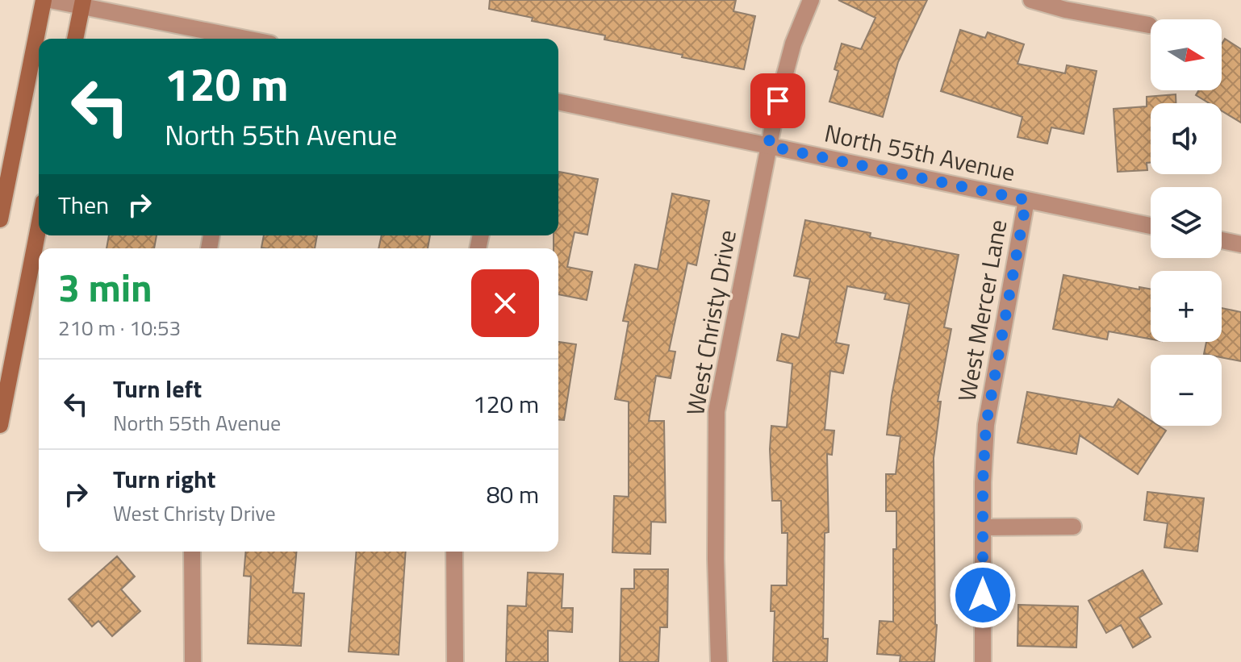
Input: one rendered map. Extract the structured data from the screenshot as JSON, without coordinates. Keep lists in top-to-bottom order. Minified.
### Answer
{"streets":{"street":["North 55th Avenue","West Mercer Lane","West Christy Drive"]},"crossings":[["North 55th Avenue","West Mercer Lane"],["North 55th Avenue","West Christy Drive"]],"north":"right","page":{"map_buttons":["+","−"],"turn":["120 m","North 55th Avenue"],"then":"Then","heading":["3 min","210 m · 10:53"],"list":[{"name":"Turn left","note":"North 55th Avenue","value":"120 m"},{"name":"Turn right","note":"West Christy Drive","value":"80 m"}]}}
